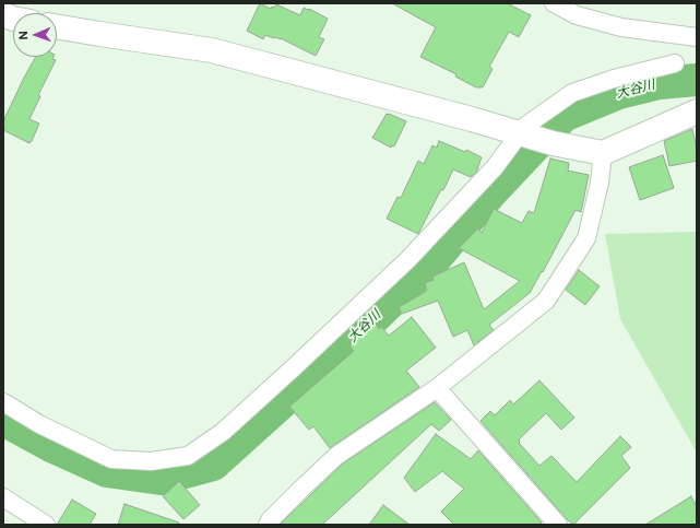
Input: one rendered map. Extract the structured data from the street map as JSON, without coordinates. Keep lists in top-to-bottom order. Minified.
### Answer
{"water":["大谷川"],"north":"left"}
